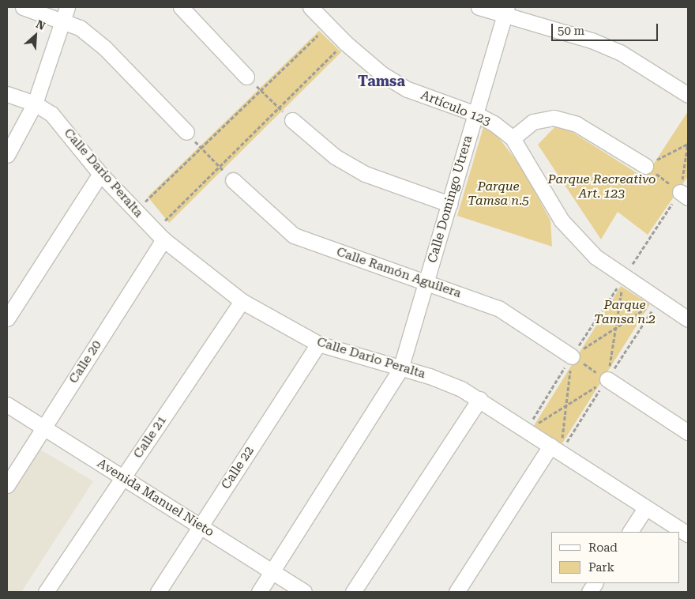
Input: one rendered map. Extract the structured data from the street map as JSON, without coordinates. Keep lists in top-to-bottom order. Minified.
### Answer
{"streets":{"street":["Artículo 123","Calle Dario Peralta","Calle Domingo Utrera","Calle Ramón Aguilera","Calle 20","Calle 21","Calle 22","Avenida Manuel Nieto"]},"crossings":[["Artículo 123","Calle Domingo Utrera"],["Calle Dario Peralta","Calle Domingo Utrera"],["Calle Dario Peralta","Calle 20"],["Calle Dario Peralta","Calle 21"],["Calle Dario Peralta","Calle 22"],["Calle Domingo Utrera","Calle Ramón Aguilera"],["Calle Domingo Utrera","Avenida Manuel Nieto"],["Calle 20","Avenida Manuel Nieto"],["Calle 21","Avenida Manuel Nieto"],["Calle 22","Avenida Manuel Nieto"]],"districts":["Tamsa"],"parks":["Parque Recreativo Art. 123","Parque Tamsa n.5","Parque Tamsa n.2"],"legend":["Road","Park"],"scale_bar":"50 m","north":"top right"}
